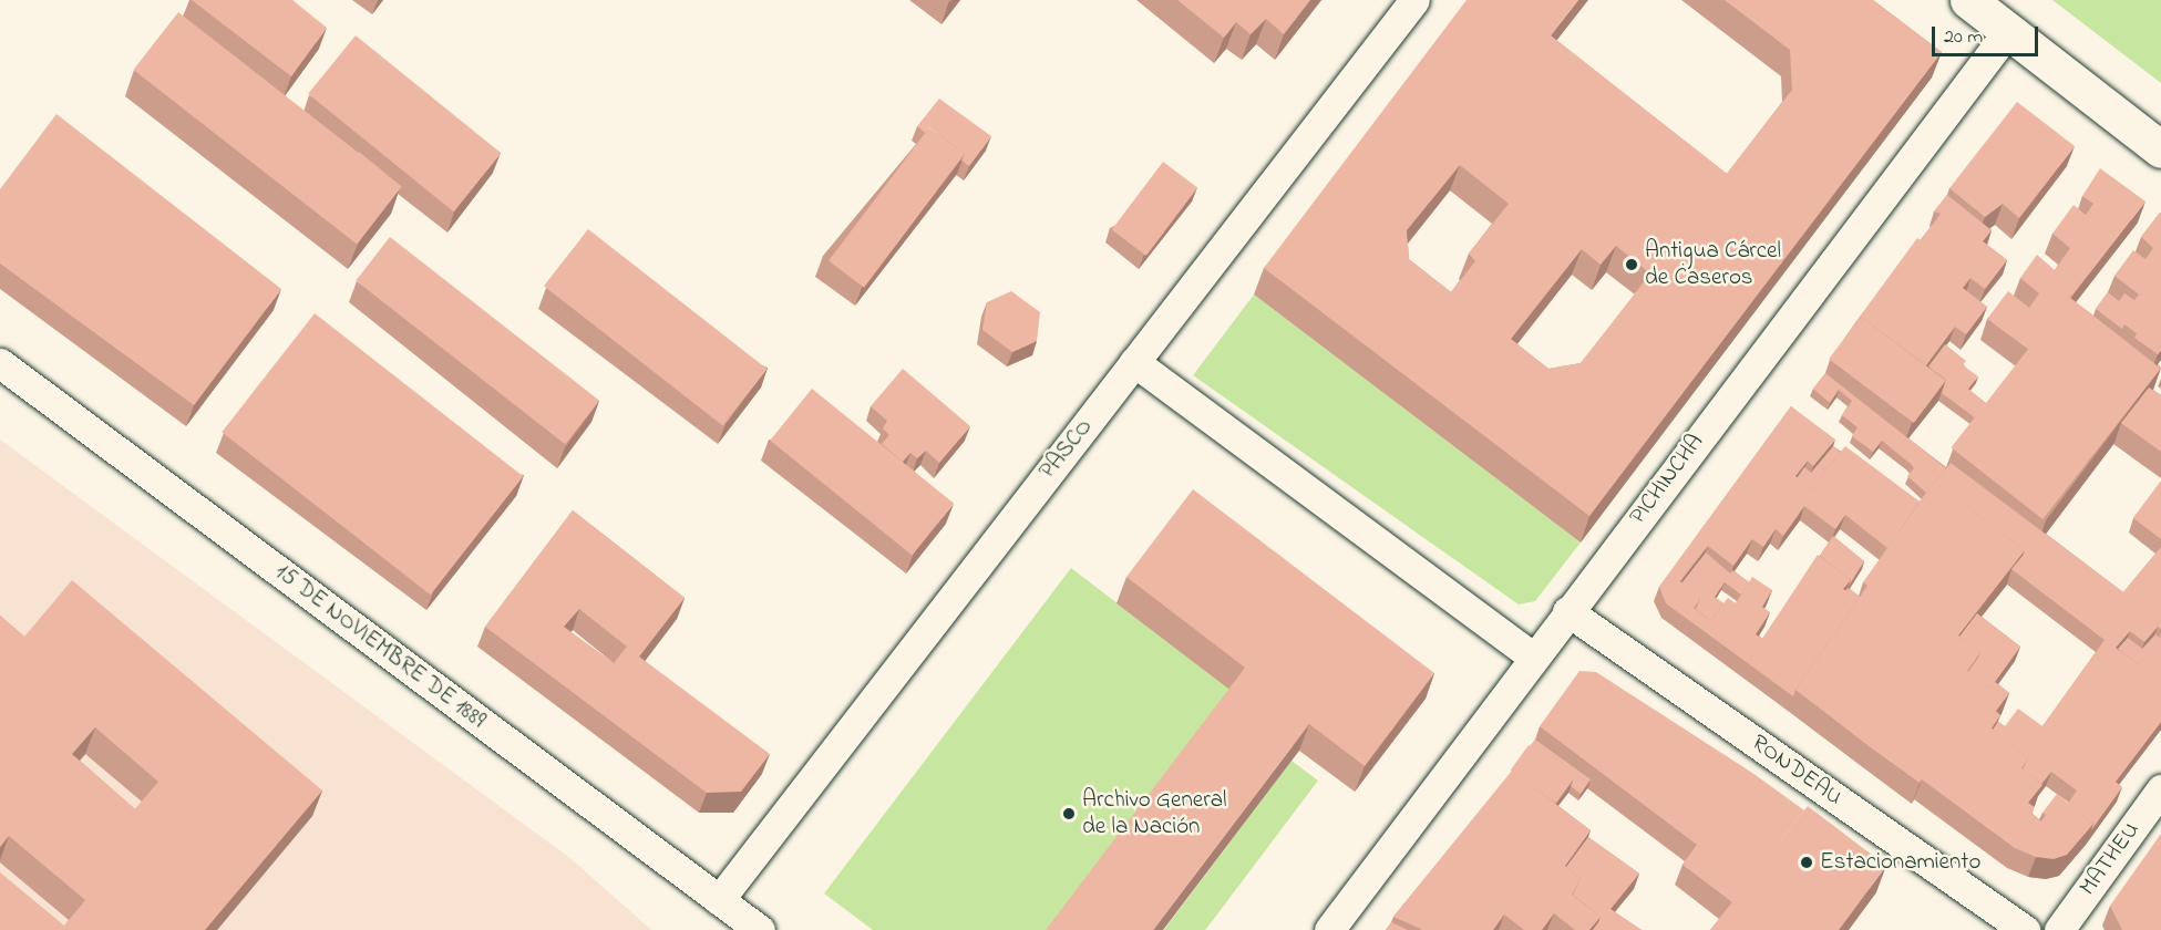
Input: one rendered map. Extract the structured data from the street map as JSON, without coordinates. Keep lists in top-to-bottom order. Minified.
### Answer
{"streets":{"street":["PASCO","PICHINCHA","15 DE NOVIEMBRE DE 1889","RONDEAU","MATHEU"]},"crossings":[["PASCO","15 DE NOVIEMBRE DE 1889"],["PICHINCHA","RONDEAU"]],"places":["Antigua Cárcel de Caseros","Archivo General de la Nación","Estacionamiento"],"scale_bar":"20 m"}
